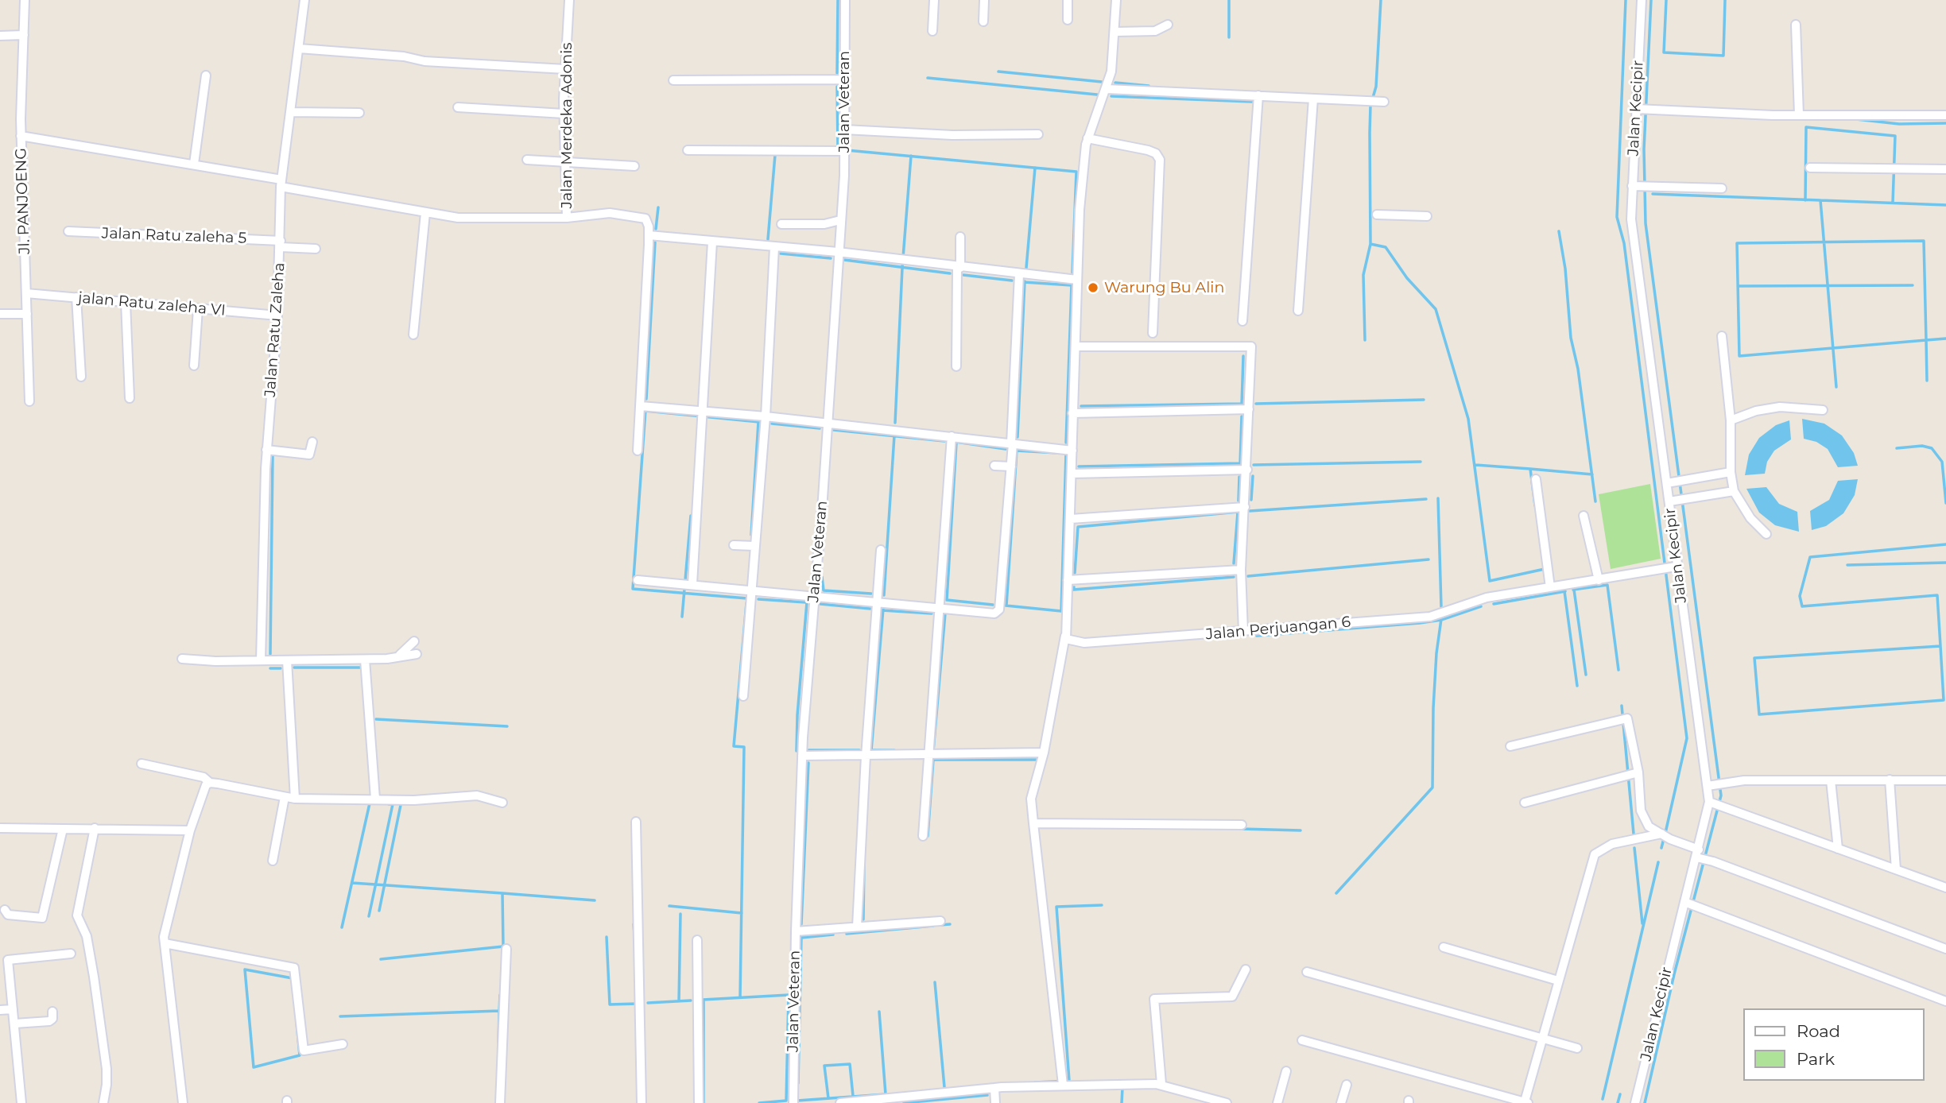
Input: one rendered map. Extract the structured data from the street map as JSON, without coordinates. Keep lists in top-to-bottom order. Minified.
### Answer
{"streets":{"street":["Jalan Veteran","Jalan Kecipir","Jalan Merdeka Adonis","Jl. PANJOENG","Jalan Ratu zaleha 5","jalan Ratu zaleha VI","Jalan Ratu Zaleha","Jalan Perjuangan 6"]},"crossings":[["Jalan Kecipir","Jalan Perjuangan 6"],["Jl. PANJOENG","jalan Ratu zaleha VI"],["Jalan Ratu zaleha 5","Jalan Ratu Zaleha"],["jalan Ratu zaleha VI","Jalan Ratu Zaleha"]],"places":["Warung Bu Alin"],"legend":["Road","Park"]}
